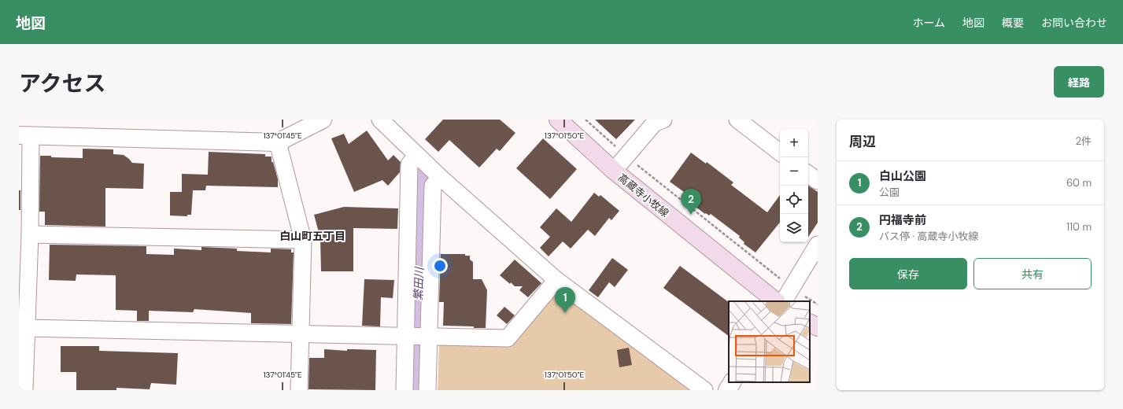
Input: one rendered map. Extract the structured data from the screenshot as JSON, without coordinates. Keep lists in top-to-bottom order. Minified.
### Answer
{"streets":{"main road":["高蔵寺小牧線"]},"districts":["白山町五丁目"],"water":["繁田川"],"page":{"header":"地図","nav":["ホーム","地図","概要","お問い合わせ"],"title":"アクセス","buttons":["経路",["保存","共有"]],"heading":["周辺","2件"],"map_buttons":["+","−"],"list":[{"mark":"1","name":"白山公園","note":"公園","value":"60 m"},{"mark":"2","name":"円福寺前","note":"バス停 · 高蔵寺小牧線","value":"110 m"}],"pins":["2","1"]},"coordinates":["137°01'45\"E","137°01'50\"E"]}
